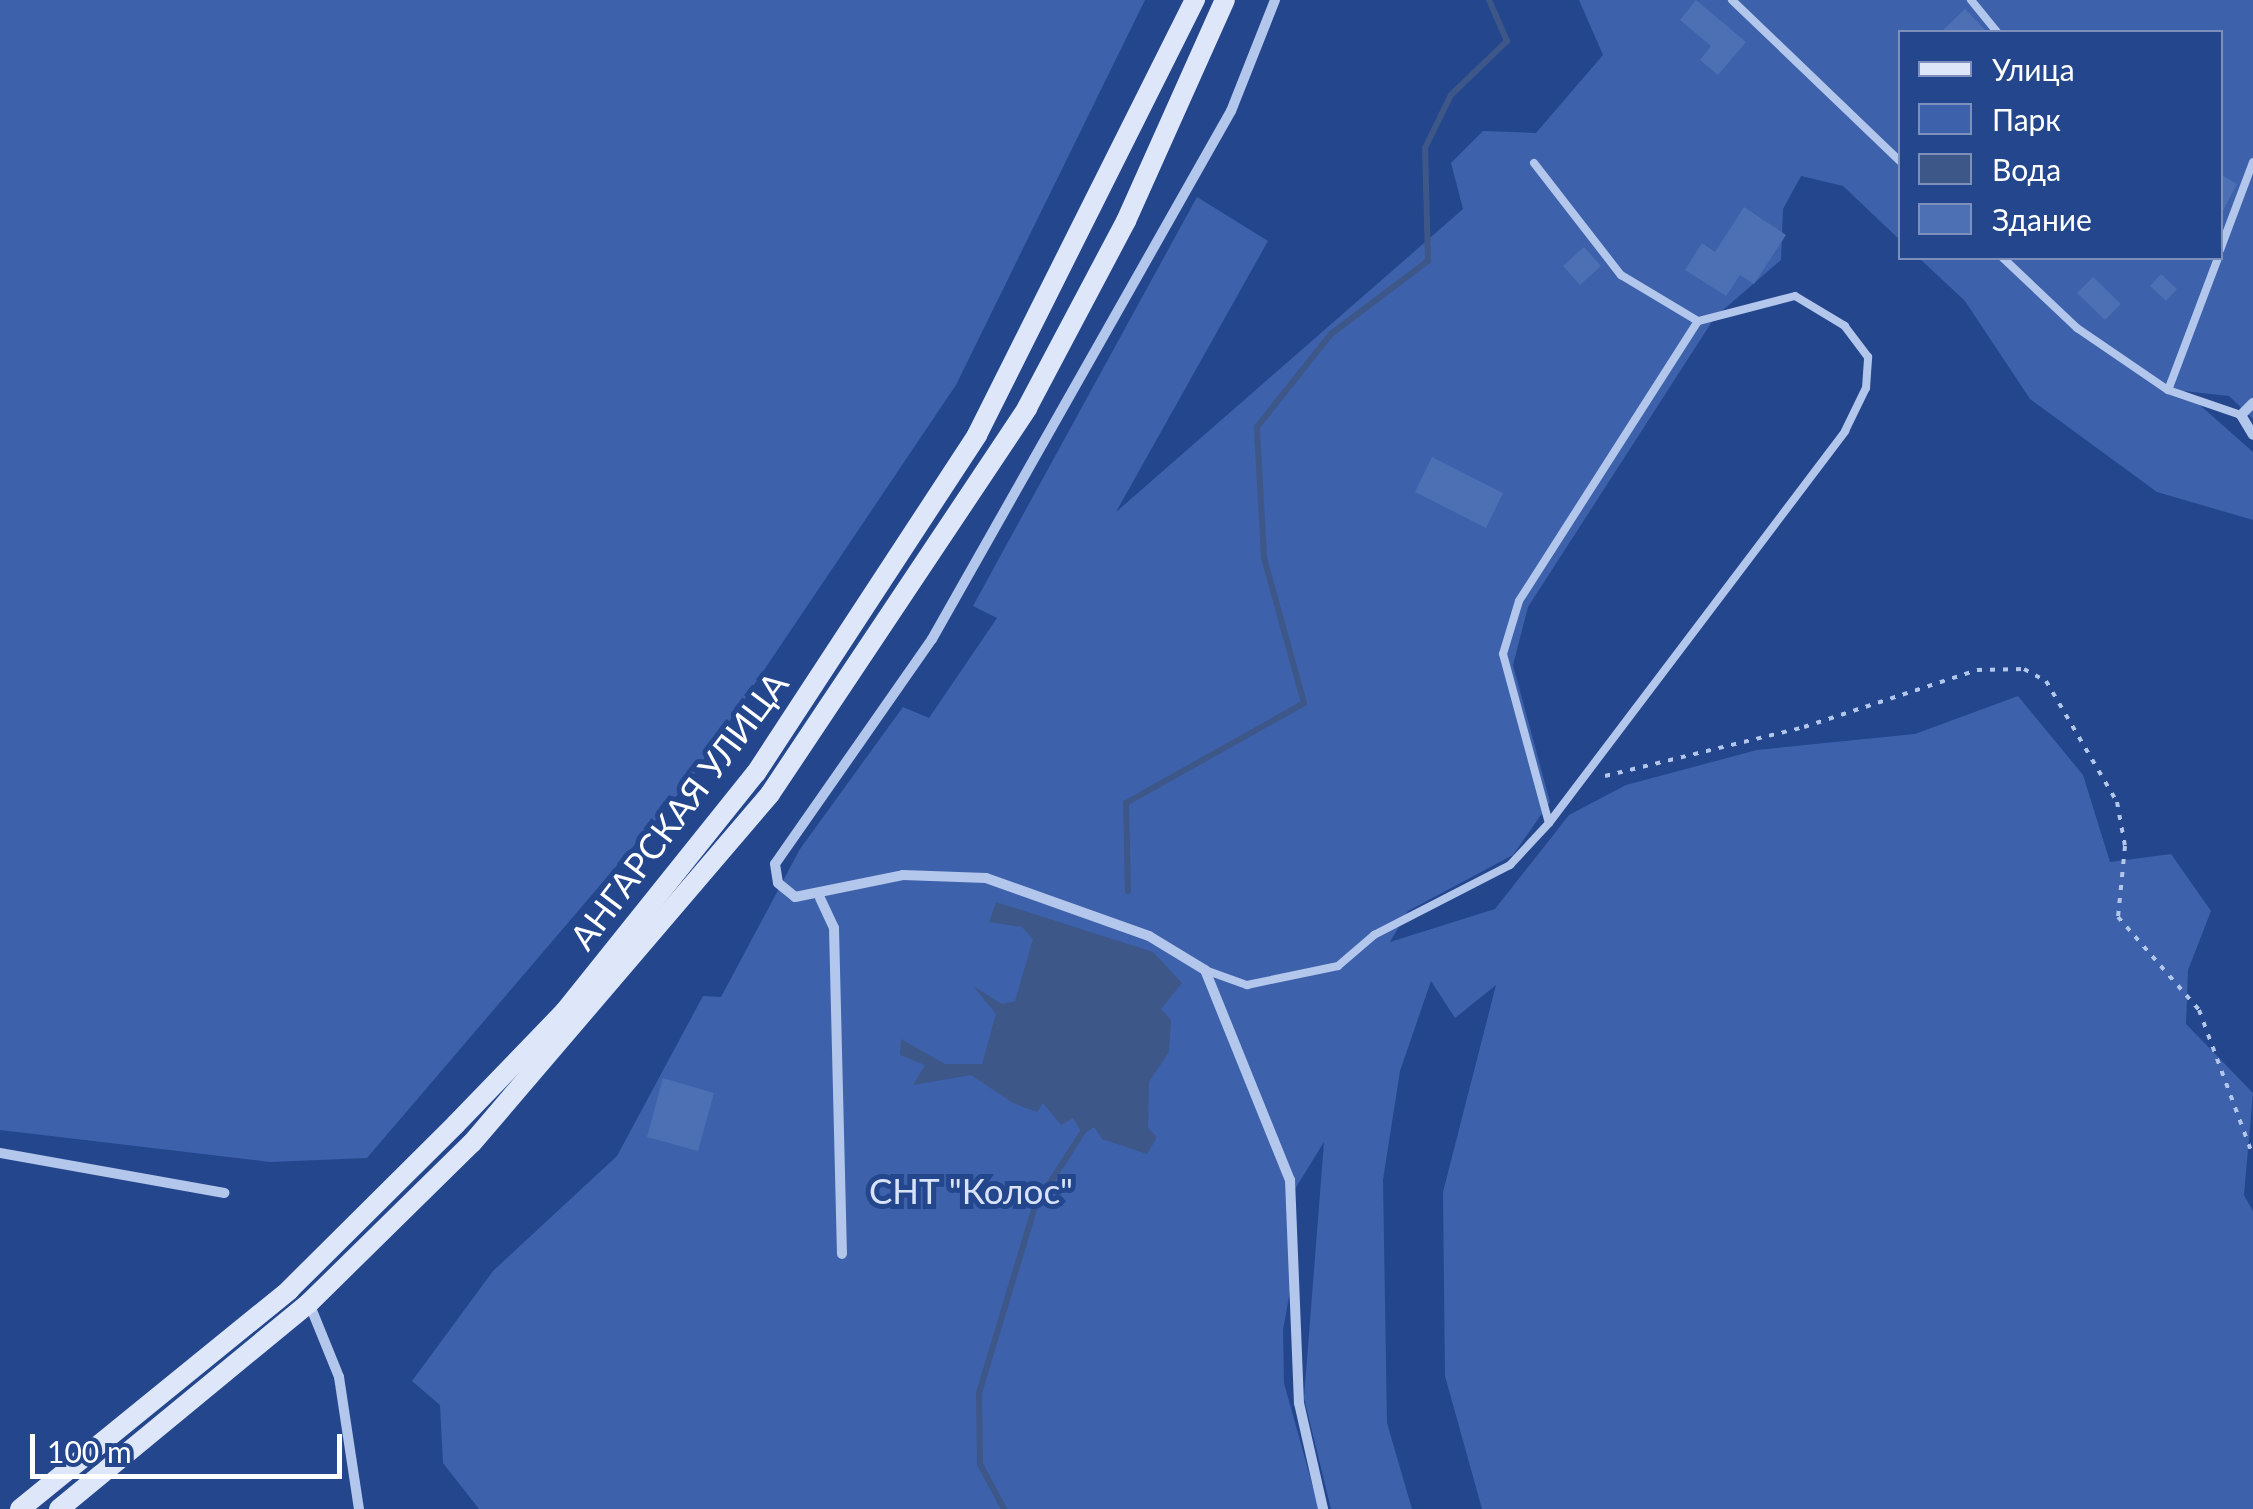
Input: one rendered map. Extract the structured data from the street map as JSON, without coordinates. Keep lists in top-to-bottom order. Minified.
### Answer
{"streets":{"main road":["АНГАРСКАЯ УЛИЦА"]},"parks":["СНТ \"Колос\""],"legend":["Улица","Парк","Вода","Здание"],"scale_bar":"100 m"}
